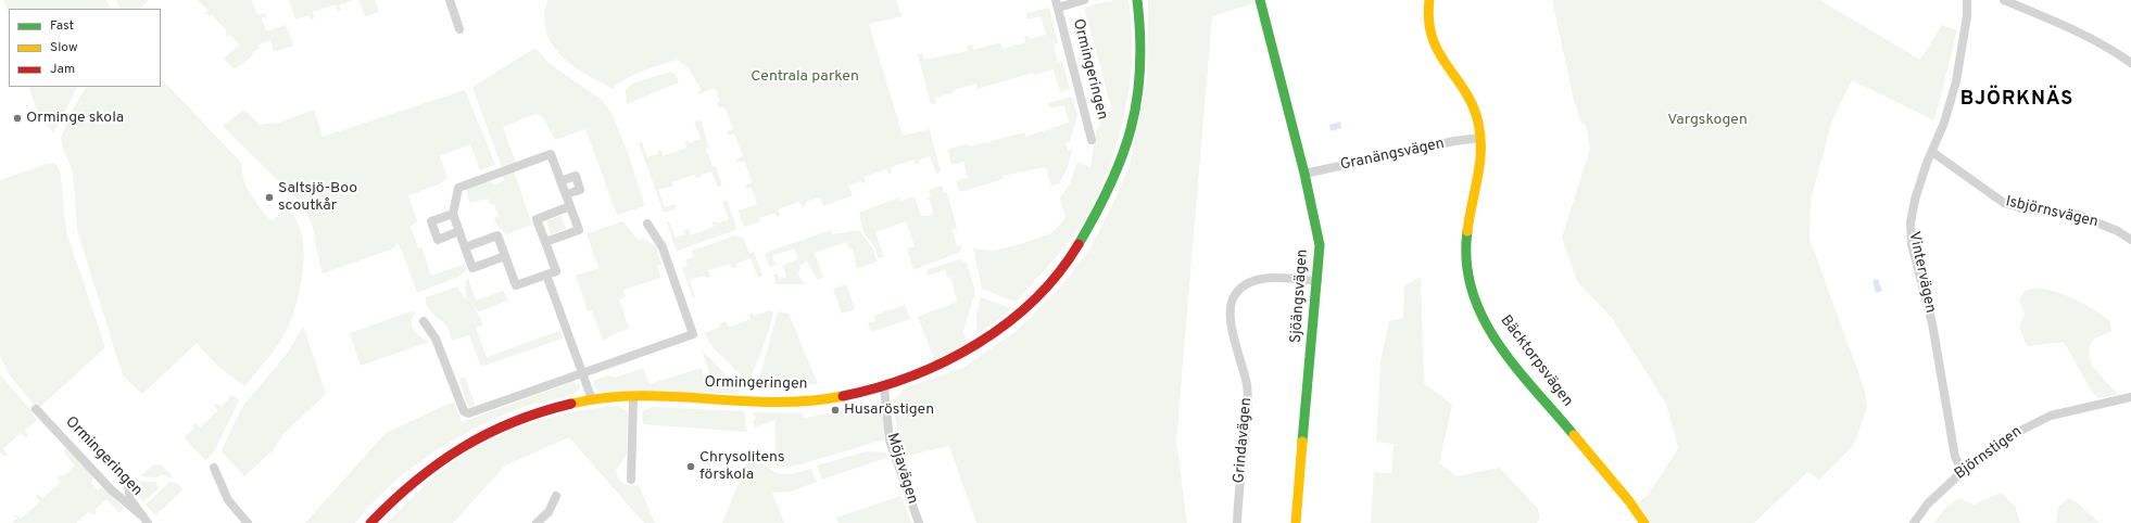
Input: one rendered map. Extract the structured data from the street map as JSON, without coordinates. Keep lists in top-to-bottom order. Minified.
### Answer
{"streets":{"street":["Ormingeringen","Granängsvägen","Isbjörnsvägen","Vintervägen","Sjöängsvägen","Bäcktorpsvägen","Grindavägen","Björnstigen","Möjavägen"]},"crossings":[["Ormingeringen","Möjavägen"],["Granängsvägen","Sjöängsvägen"],["Granängsvägen","Bäcktorpsvägen"],["Isbjörnsvägen","Vintervägen"],["Vintervägen","Björnstigen"],["Sjöängsvägen","Grindavägen"]],"districts":["BJÖRKNÄS"],"parks":["Centrala parken","Vargskogen"],"places":["Orminge skola","Saltsjö-Boo scoutkår","Husaröstigen","Chrysolitens förskola"],"legend":["Fast","Slow","Jam"]}
